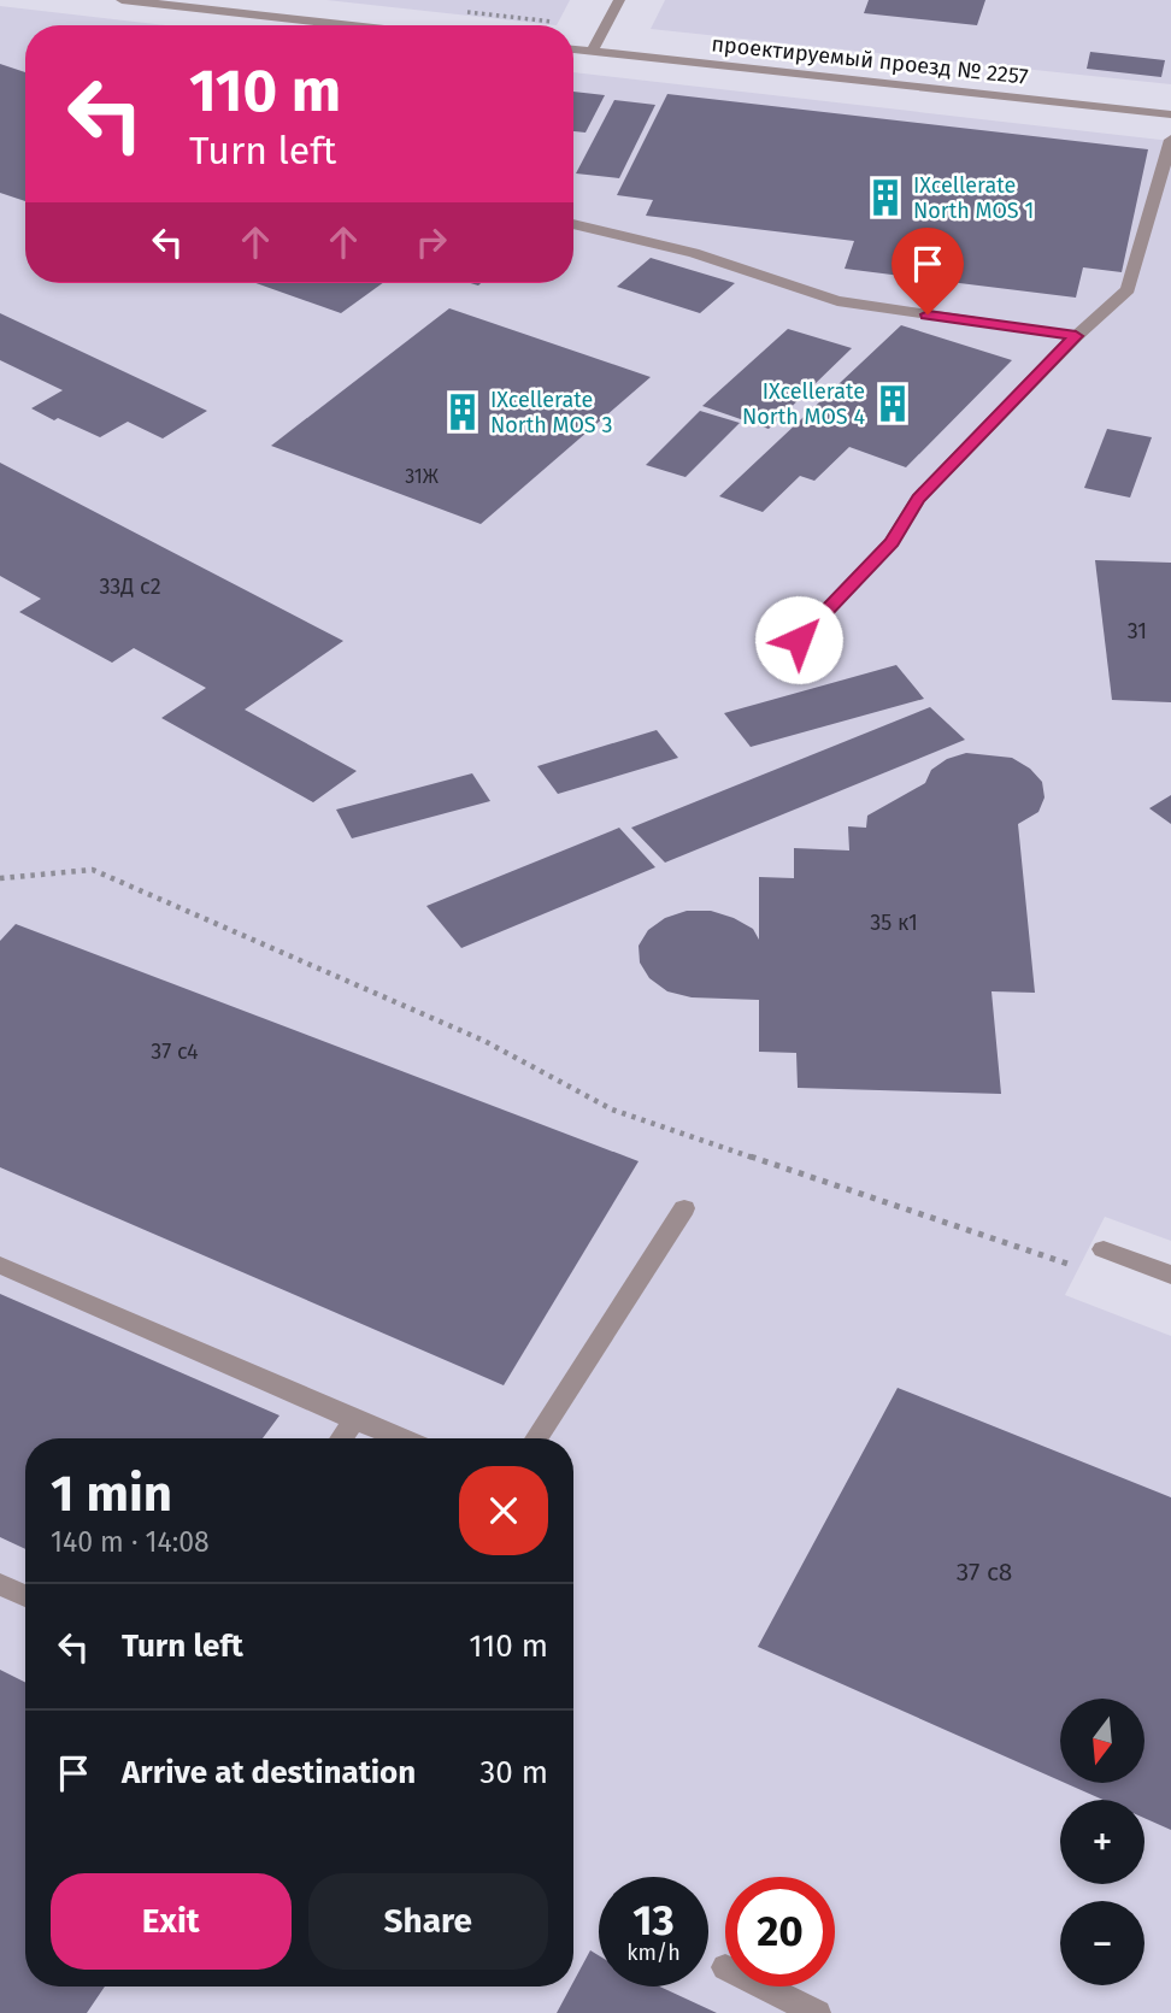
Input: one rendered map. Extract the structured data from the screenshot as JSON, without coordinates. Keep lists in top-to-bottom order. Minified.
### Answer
{"streets":{"street":["проектируемый проезд № 2257"]},"places":{"building":["IXcellerate North MOS 1","IXcellerate North MOS 4","IXcellerate North MOS 3"]},"house_numbers":["31Ж","33Д с2","31","35 к1","37 с4","37 с8"],"north":"bottom","page":{"turn":["110 m","Turn left"],"heading":["1 min","140 m · 14:08"],"list":[{"name":"Turn left","value":"110 m"},{"name":"Arrive at destination","value":"30 m"}],"map_buttons":["+","−"],"buttons":["Exit","Share"],"speed":"13 km/h","limit":"20"}}
